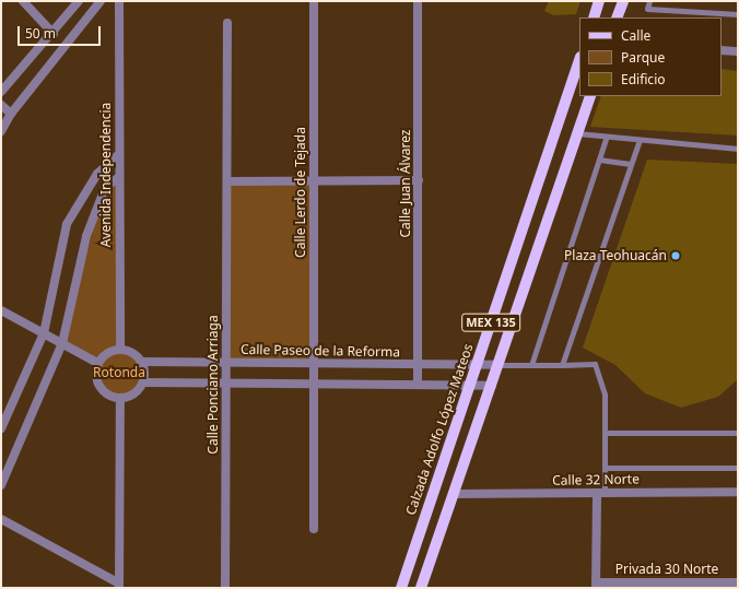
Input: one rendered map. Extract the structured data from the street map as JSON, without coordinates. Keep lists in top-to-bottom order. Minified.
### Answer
{"streets":{"main road":["MEX 135","Calzada Adolfo López Mateos"],"street":["Avenida Independencia","Calle Juan Álvarez","Calle Lerdo de Tejada","Calle Paseo de la Reforma","Calle Ponciano Arriaga","Calle 32 Norte","Privada 30 Norte"]},"crossings":[["Avenida Independencia","Calle Paseo de la Reforma"],["Calle Juan Álvarez","Calle Paseo de la Reforma"],["Calle Lerdo de Tejada","Calle Paseo de la Reforma"],["MEX 135","Calle Paseo de la Reforma"],["MEX 135","Calle 32 Norte"],["Calle Paseo de la Reforma","Calle Ponciano Arriaga"],["Calle Paseo de la Reforma","Calzada Adolfo López Mateos"]],"parks":["Rotonda"],"places":["Plaza Teohuacán"],"legend":["Calle","Parque","Edificio"],"scale_bar":"50 m"}
